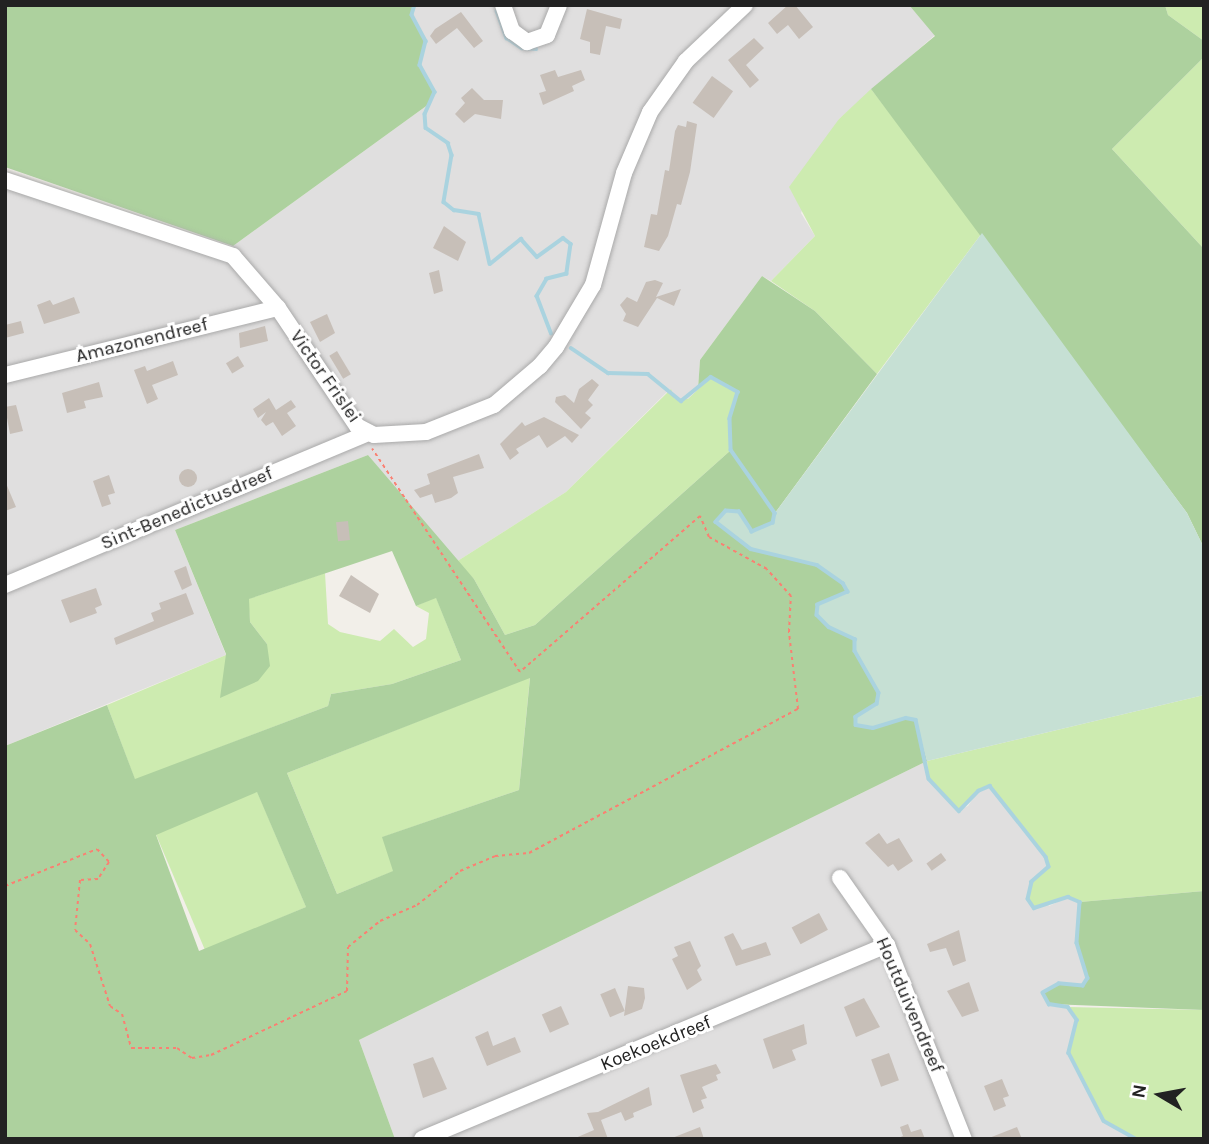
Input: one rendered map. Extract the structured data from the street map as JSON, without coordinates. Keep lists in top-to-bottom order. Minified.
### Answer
{"streets":{"street":["Amazonendreef","Victor Frislei","Sint-Benedictusdreef","Houtduivendreef","Koekoekdreef"]},"crossings":[["Amazonendreef","Victor Frislei"],["Victor Frislei","Sint-Benedictusdreef"],["Houtduivendreef","Koekoekdreef"]],"north":"left"}
